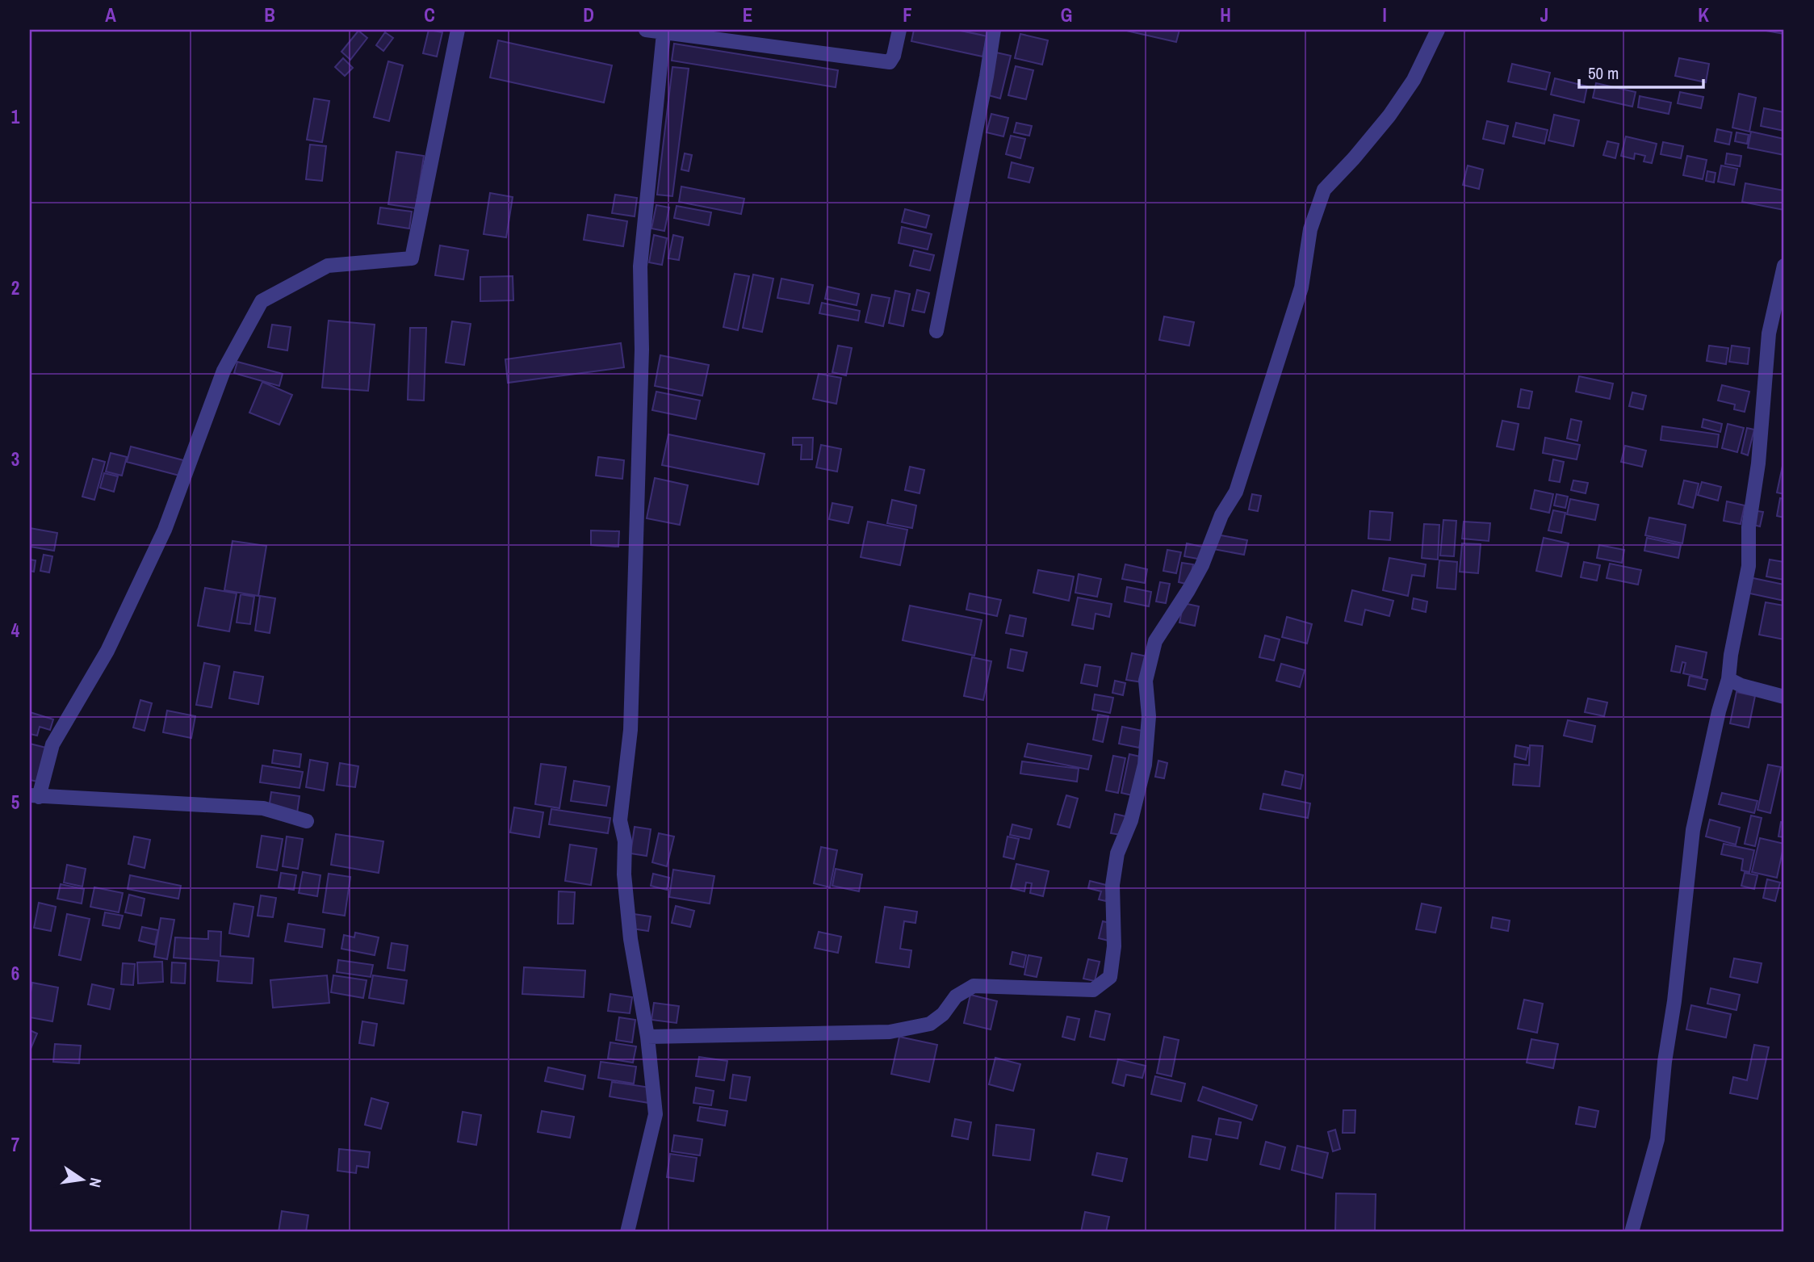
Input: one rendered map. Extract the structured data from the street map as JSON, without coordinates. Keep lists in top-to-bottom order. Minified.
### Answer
{"scale_bar":"50 m","north":"right","grid":{"columns":["A","B","C","D","E","F","G","H","I","J","K"],"rows":["1","2","3","4","5","6","7"]}}
